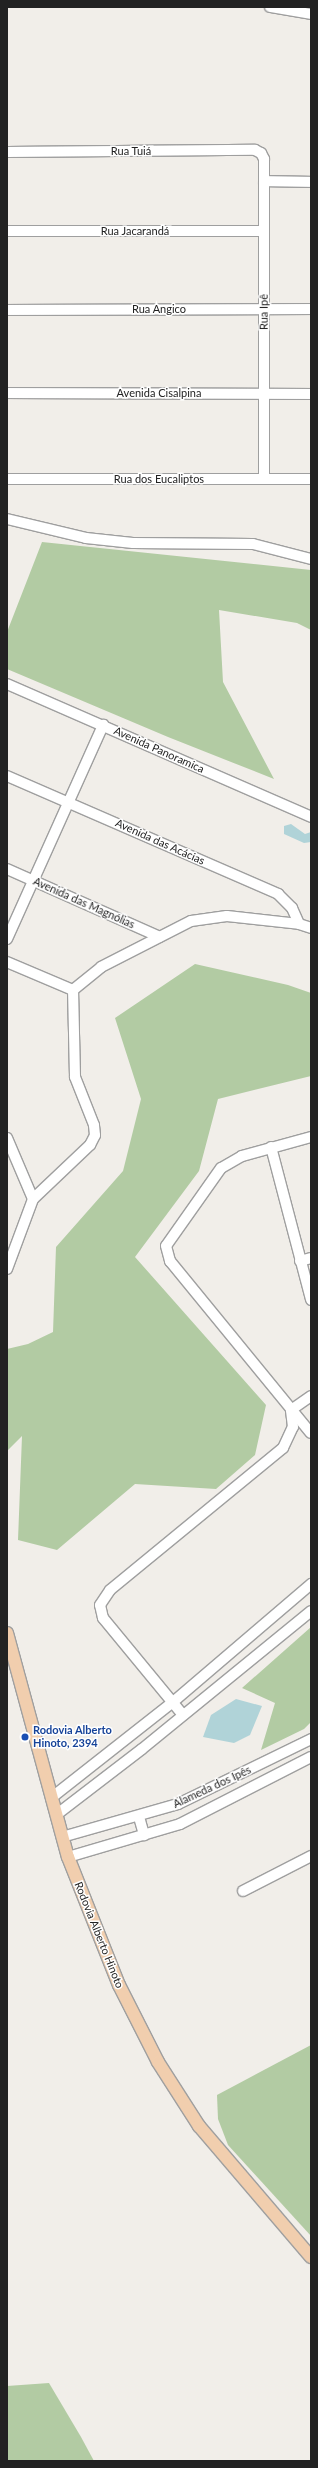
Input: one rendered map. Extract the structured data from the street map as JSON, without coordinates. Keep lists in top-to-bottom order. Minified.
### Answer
{"streets":{"main road":["Rodovia Alberto Hinoto"],"street":["Rua Tuiá","Rua Jacarandá","Rua Angico","Rua Ipê","Avenida Cisalpina","Rua dos Eucaliptos","Avenida Panoramica","Avenida das Acácias","Avenida das Magnólias","Alameda dos Ipês"]},"crossings":[["Rua Tuiá","Rua Ipê"],["Rua Jacarandá","Rua Ipê"],["Rua Angico","Rua Ipê"],["Rua Ipê","Avenida Cisalpina"],["Rua Ipê","Rua dos Eucaliptos"],["Alameda dos Ipês","Rodovia Alberto Hinoto"]],"places":["Rodovia Alberto Hinoto, 2394"]}
